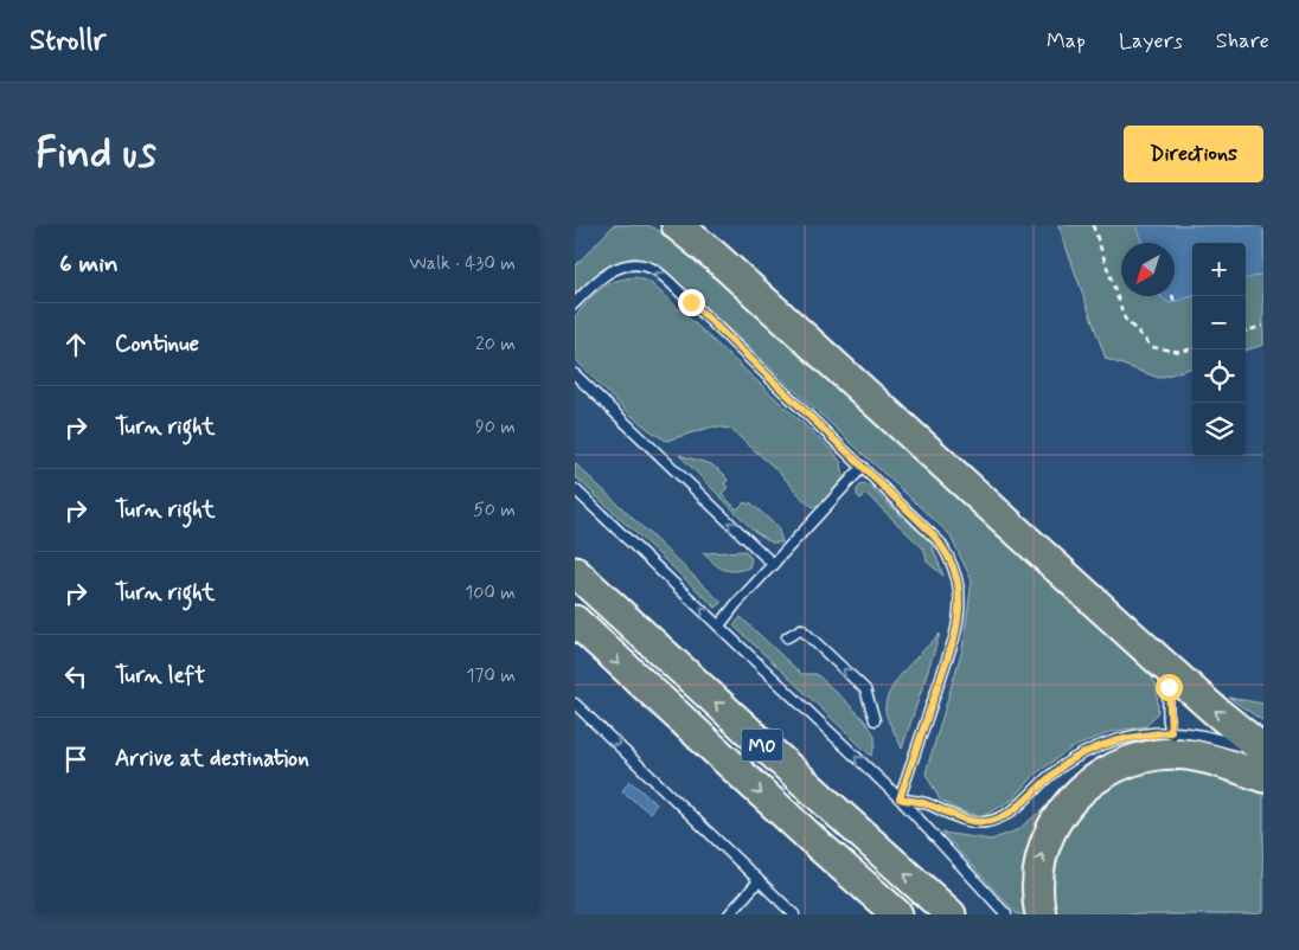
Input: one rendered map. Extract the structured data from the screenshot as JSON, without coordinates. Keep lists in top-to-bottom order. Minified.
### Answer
{"streets":{"highway":["M0"]},"north":"bottom left","page":{"header":"Strollr","nav":["Map","Layers","Share"],"buttons":"Directions","title":"Find us","heading":["6 min","Walk · 430 m"],"map_buttons":["+","−"],"list":[["Continue","20 m"],["Turn right","90 m"],["Turn right","50 m"],["Turn right","100 m"],["Turn left","170 m"],"Arrive at destination"]}}
